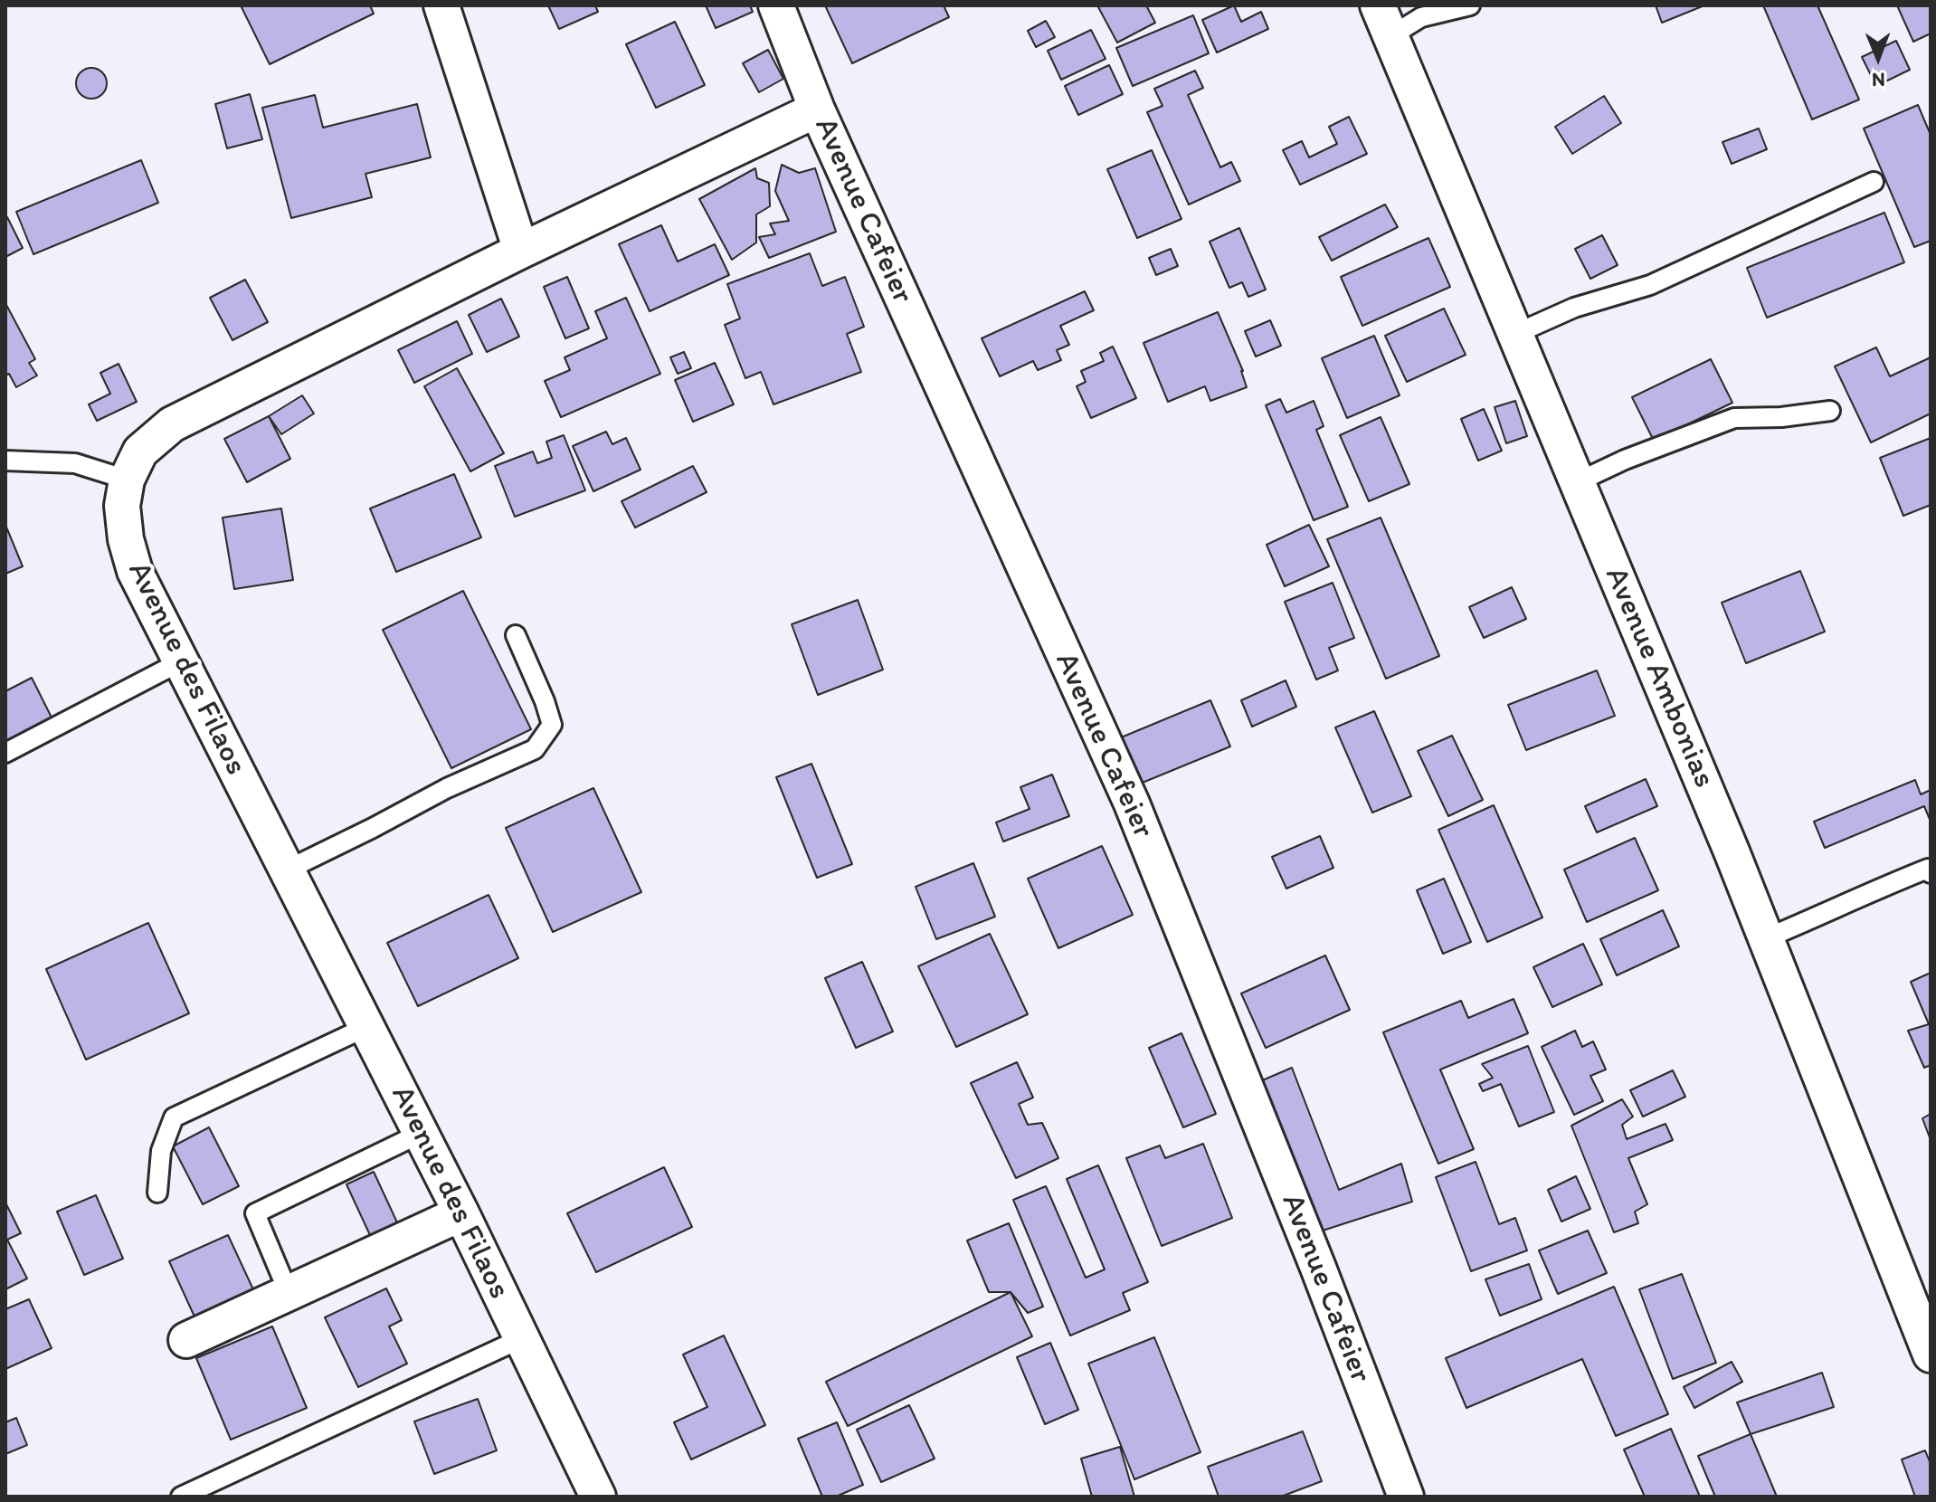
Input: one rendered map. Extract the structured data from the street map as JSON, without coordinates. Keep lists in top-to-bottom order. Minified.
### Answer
{"streets":{"street":["Avenue Cafeier","Avenue des Filaos","Avenue Ambonias"]},"crossings":[["Avenue Cafeier","Avenue des Filaos"]],"north":"bottom"}
